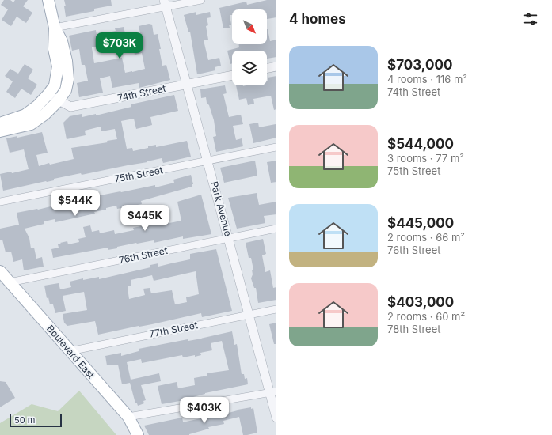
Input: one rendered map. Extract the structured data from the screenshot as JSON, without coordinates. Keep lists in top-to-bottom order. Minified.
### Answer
{"streets":{"main road":["Boulevard East"],"street":["74th Street","75th Street","Park Avenue","76th Street","77th Street"]},"crossings":[["74th Street","Park Avenue"],["75th Street","Park Avenue"],["Park Avenue","76th Street"],["Park Avenue","77th Street"],["76th Street","Boulevard East"],["77th Street","Boulevard East"]],"scale_bar":"50 m","north":"bottom right","page":{"heading":"4 homes","price":["$703K","$544K","$445K","$403K"],"list":[{"name":"$703,000","note":"4 rooms · 116 m² · 74th Street"},{"name":"$544,000","note":"3 rooms · 77 m² · 75th Street"},{"name":"$445,000","note":"2 rooms · 66 m² · 76th Street"},{"name":"$403,000","note":"2 rooms · 60 m² · 78th Street"}],"scale":"50 m"}}
